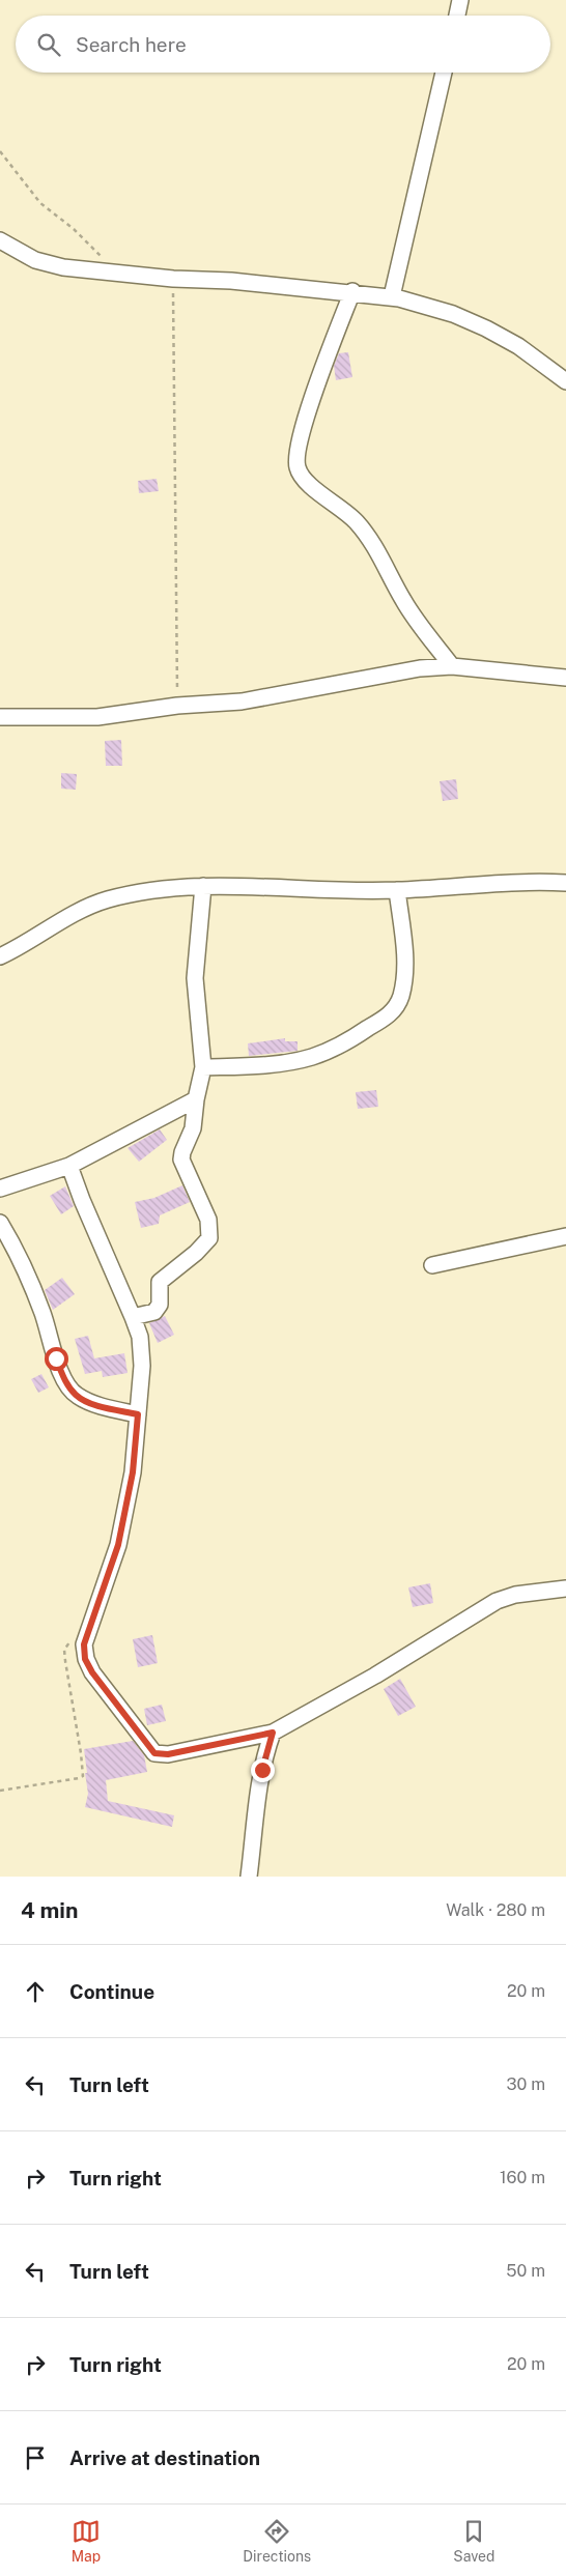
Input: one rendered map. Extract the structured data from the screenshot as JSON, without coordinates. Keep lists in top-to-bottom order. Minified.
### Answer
{"page":{"search":"Search here","heading":["4 min","Walk · 280 m"],"list":[["Continue","20 m"],["Turn left","30 m"],["Turn right","160 m"],["Turn left","50 m"],["Turn right","20 m"],"Arrive at destination"],"nav":["Map","Directions","Saved"]}}
